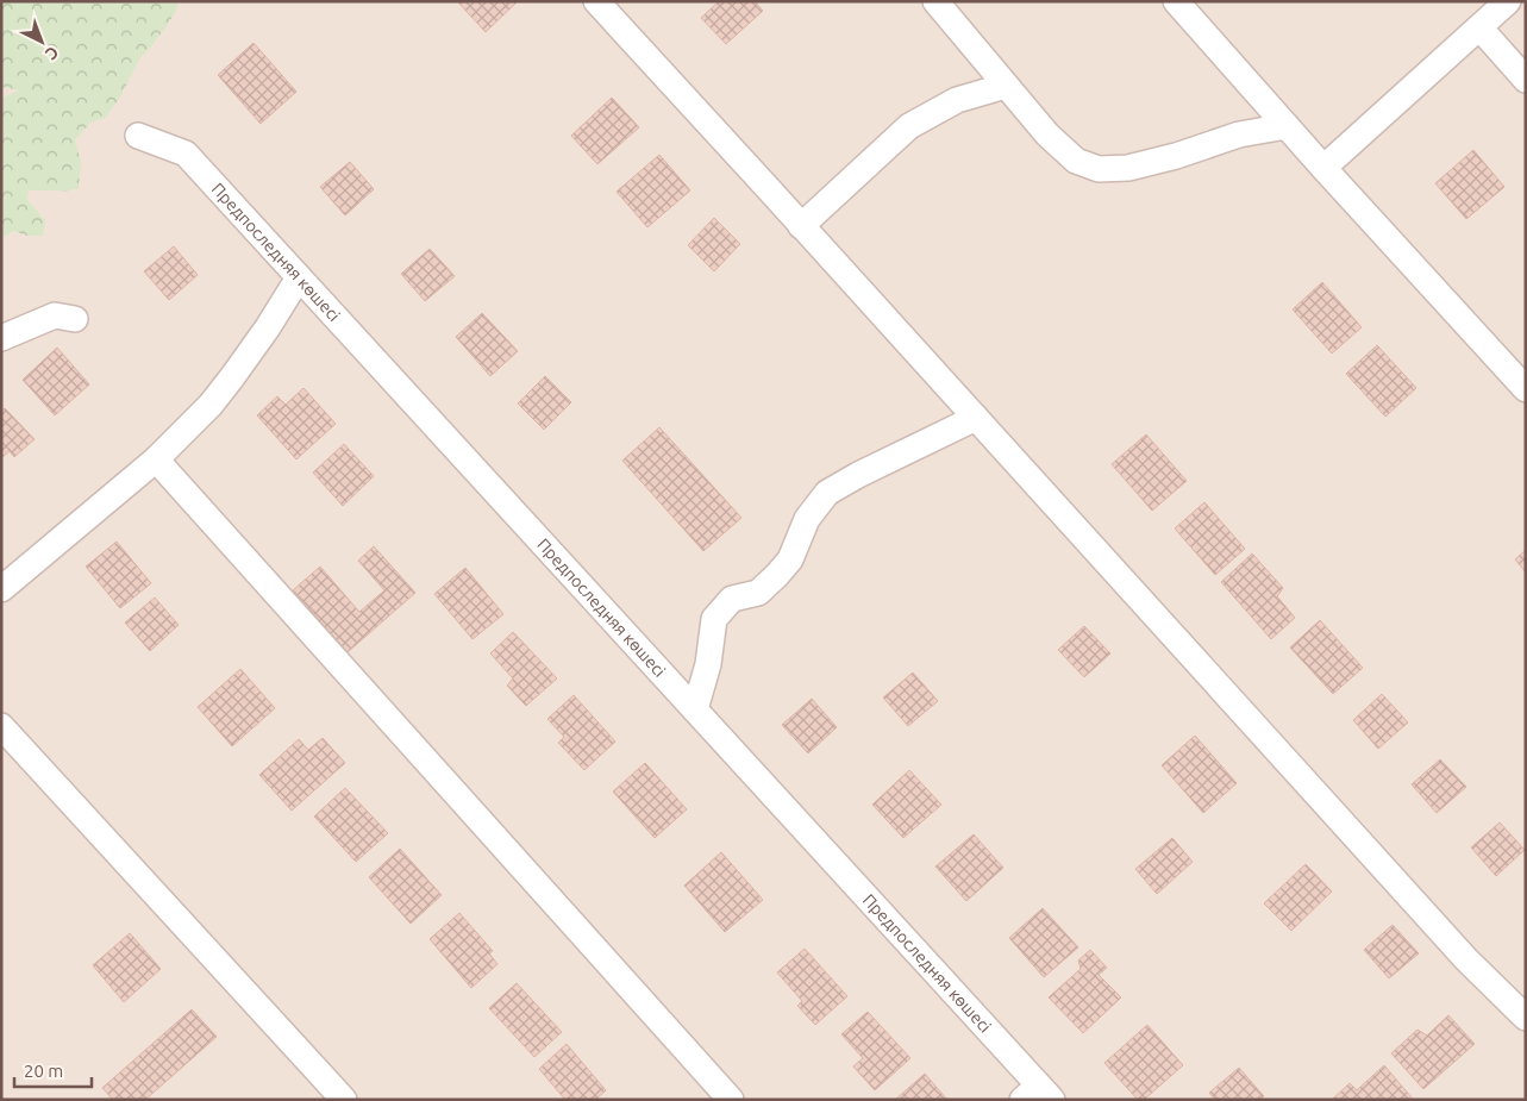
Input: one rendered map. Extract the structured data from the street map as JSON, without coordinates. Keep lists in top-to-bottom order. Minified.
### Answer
{"streets":{"street":["Предпоследняя көшесі"]},"scale_bar":"20 m","north":"bottom right"}
